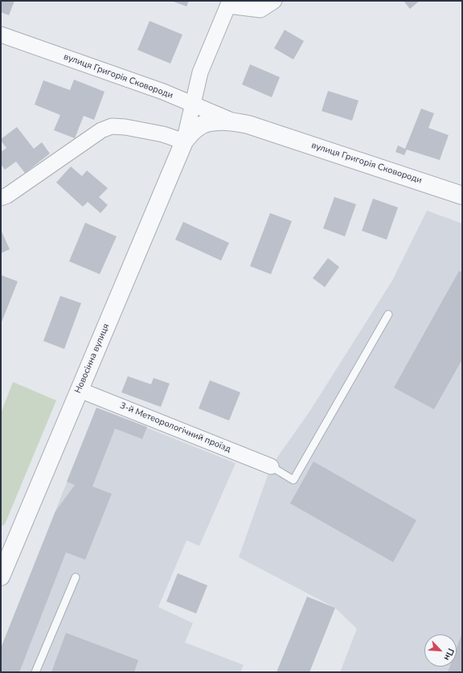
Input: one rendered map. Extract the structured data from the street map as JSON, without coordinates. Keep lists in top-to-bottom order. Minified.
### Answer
{"streets":{"street":["вулиця Григорія Сковороди","Новосінна вулиця","3-й Метеорологічний проїзд"]},"crossings":[["вулиця Григорія Сковороди","Новосінна вулиця"],["Новосінна вулиця","3-й Метеорологічний проїзд"]],"north":"bottom right"}
